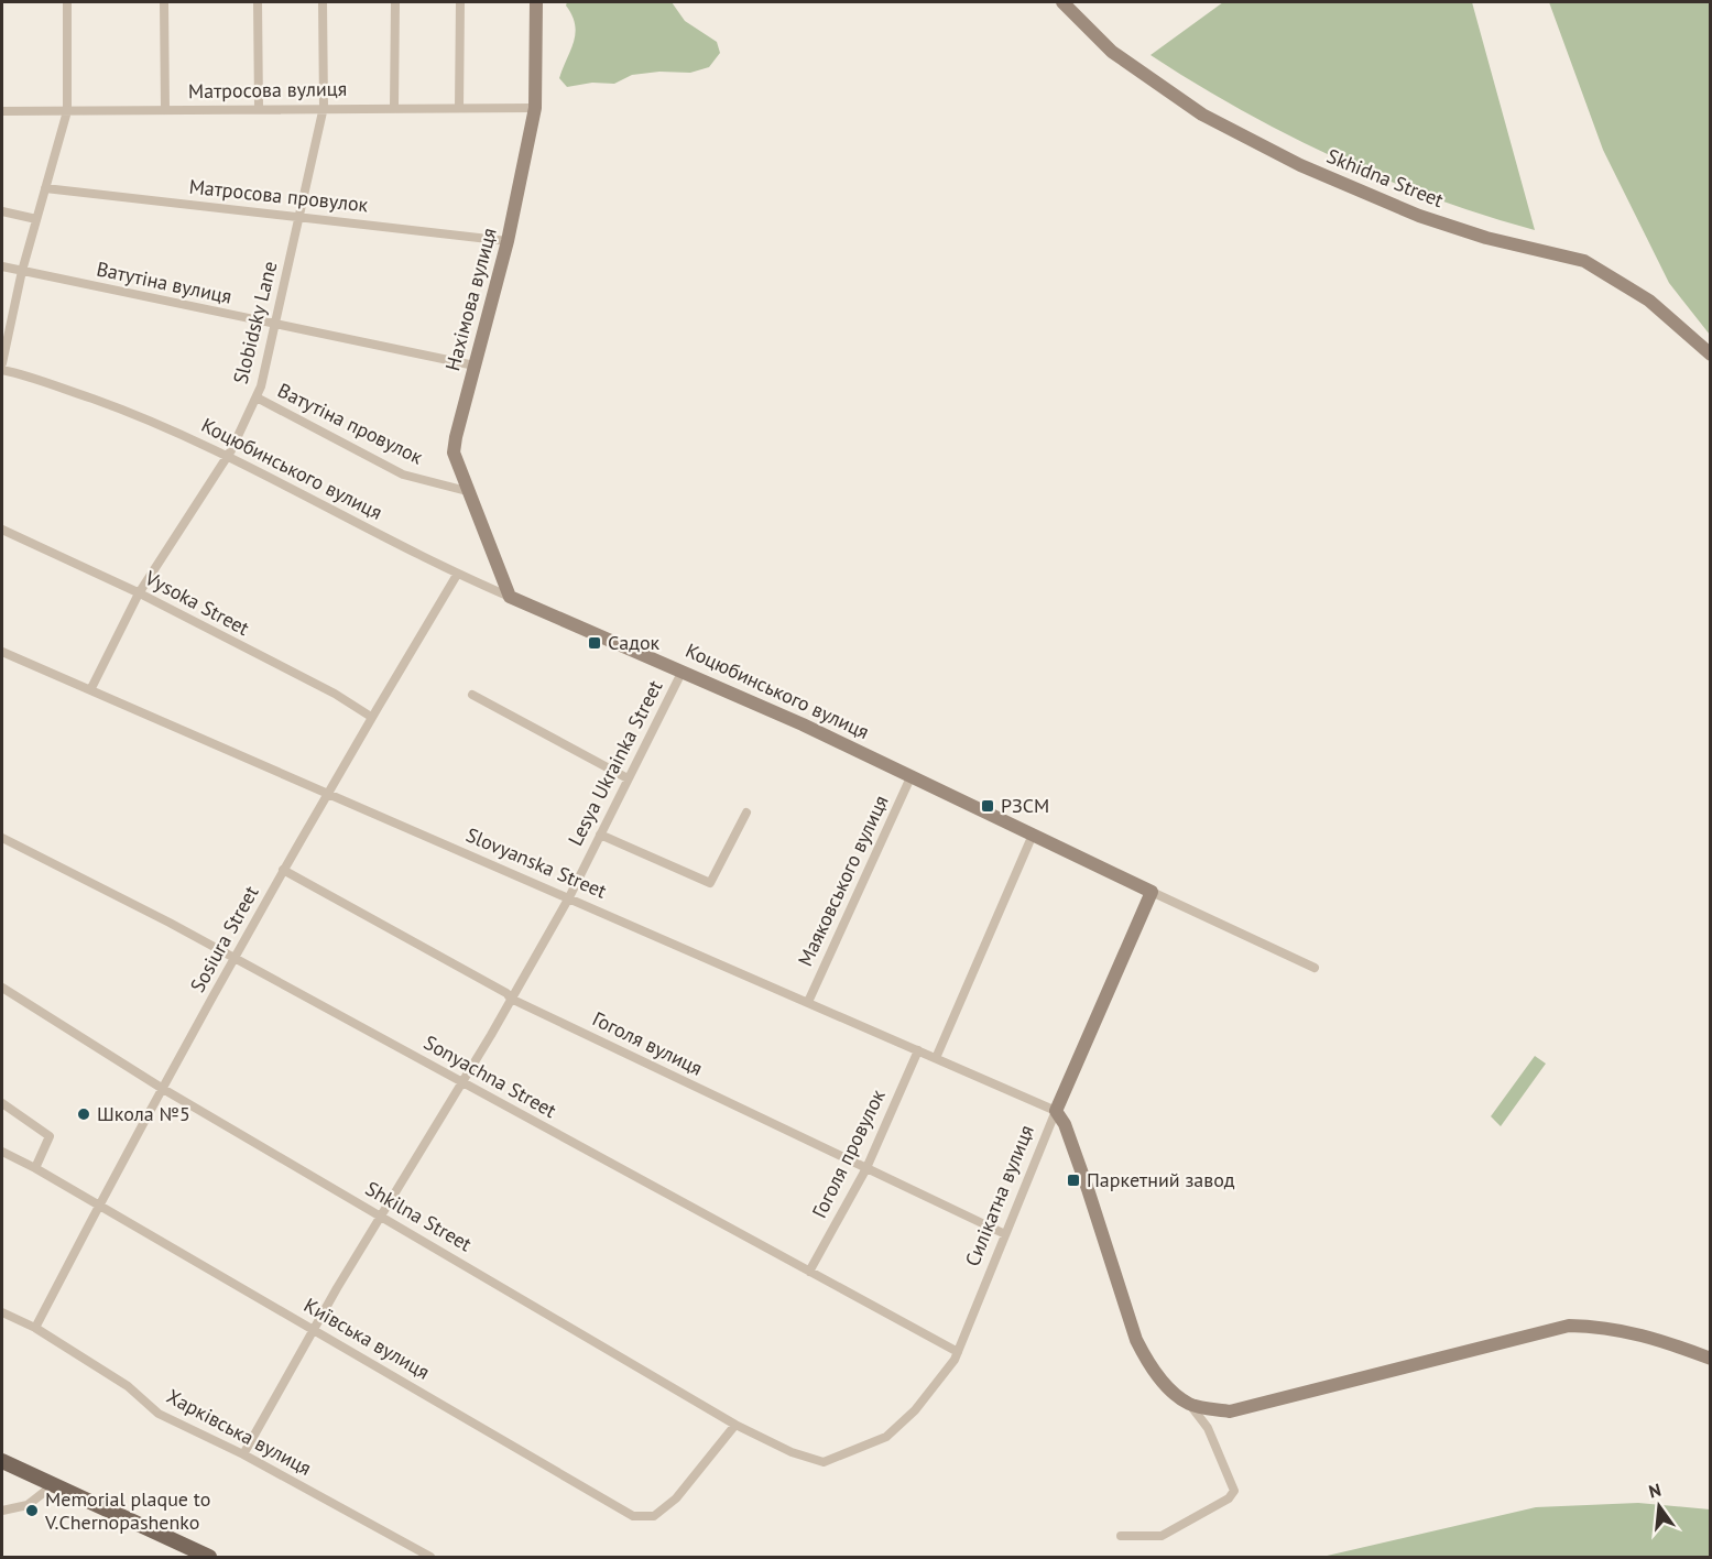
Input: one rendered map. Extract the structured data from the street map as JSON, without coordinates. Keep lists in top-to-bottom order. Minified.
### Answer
{"streets":{"street":["Матросова вулиця","Skhidna Street","Матросова провулок","Ватутіна вулиця","Нахімова вулиця","Slobidsky Lane","Ватутіна провулок","Коцюбинського вулиця","Vysoka Street","Lesya Ukrainka Street","Slovyanska Street","Маяковського вулиця","Sosiura Street","Гоголя вулиця","Sonyachna Street","Гоголя провулок","Силікатна вулиця","Shkilna Street","Київська вулиця","Харківська вулиця"]},"crossings":[["Матросова вулиця","Нахімова вулиця"],["Матросова вулиця","Slobidsky Lane"],["Матросова провулок","Нахімова вулиця"],["Матросова провулок","Slobidsky Lane"],["Ватутіна вулиця","Нахімова вулиця"],["Ватутіна вулиця","Slobidsky Lane"],["Нахімова вулиця","Ватутіна провулок"],["Нахімова вулиця","Коцюбинського вулиця"],["Slobidsky Lane","Ватутіна провулок"],["Slobidsky Lane","Коцюбинського вулиця"],["Slobidsky Lane","Vysoka Street"],["Slobidsky Lane","Slovyanska Street"],["Коцюбинського вулиця","Lesya Ukrainka Street"],["Коцюбинського вулиця","Маяковського вулиця"],["Коцюбинського вулиця","Sosiura Street"],["Коцюбинського вулиця","Силікатна вулиця"],["Vysoka Street","Sosiura Street"],["Lesya Ukrainka Street","Slovyanska Street"],["Lesya Ukrainka Street","Гоголя вулиця"],["Lesya Ukrainka Street","Sonyachna Street"],["Lesya Ukrainka Street","Shkilna Street"],["Lesya Ukrainka Street","Київська вулиця"],["Lesya Ukrainka Street","Харківська вулиця"],["Slovyanska Street","Маяковського вулиця"],["Slovyanska Street","Sosiura Street"],["Slovyanska Street","Гоголя провулок"],["Slovyanska Street","Силікатна вулиця"],["Sosiura Street","Гоголя вулиця"],["Sosiura Street","Sonyachna Street"],["Sosiura Street","Shkilna Street"],["Sosiura Street","Київська вулиця"],["Sosiura Street","Харківська вулиця"],["Гоголя вулиця","Гоголя провулок"],["Гоголя вулиця","Силікатна вулиця"],["Sonyachna Street","Гоголя провулок"],["Sonyachna Street","Силікатна вулиця"],["Силікатна вулиця","Shkilna Street"],["Shkilna Street","Київська вулиця"]],"places":{"transit":["Садок","РЗСМ","Паркетний завод"],"other":["Школа №5","Memorial plaque to V.Chernopashenko"]},"north":"top"}
